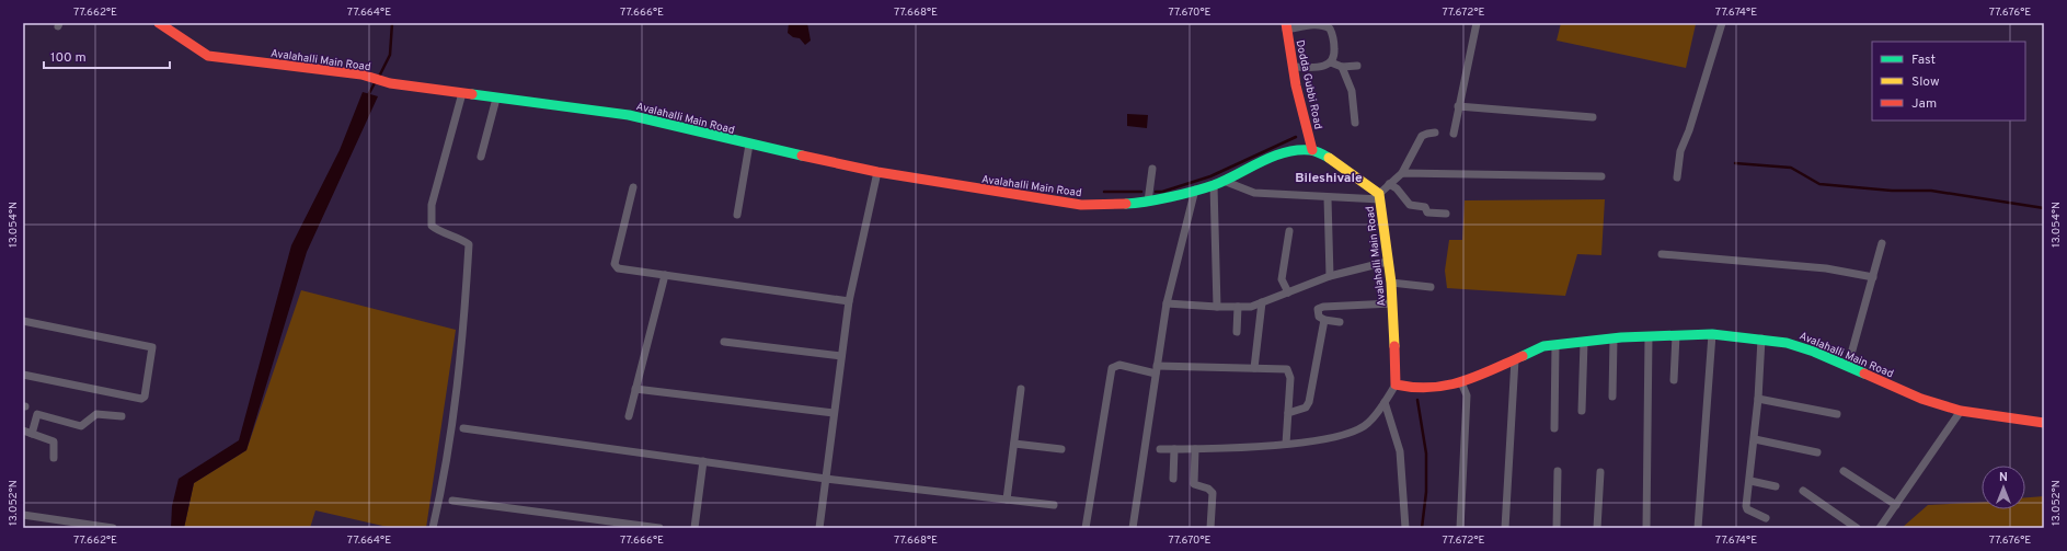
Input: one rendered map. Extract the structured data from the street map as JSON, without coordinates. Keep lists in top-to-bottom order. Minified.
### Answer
{"streets":{"main road":["Avalahalli Main Road","Dodda Gubbi Road"]},"crossings":[["Avalahalli Main Road","Dodda Gubbi Road"]],"districts":["Bileshivale"],"legend":["Fast","Slow","Jam"],"scale_bar":"100 m","north":"top","coordinates":["77.662°E","77.664°E","77.666°E","77.668°E","77.670°E","77.672°E","77.674°E","77.676°E","13.054°N","13.052°N"]}
